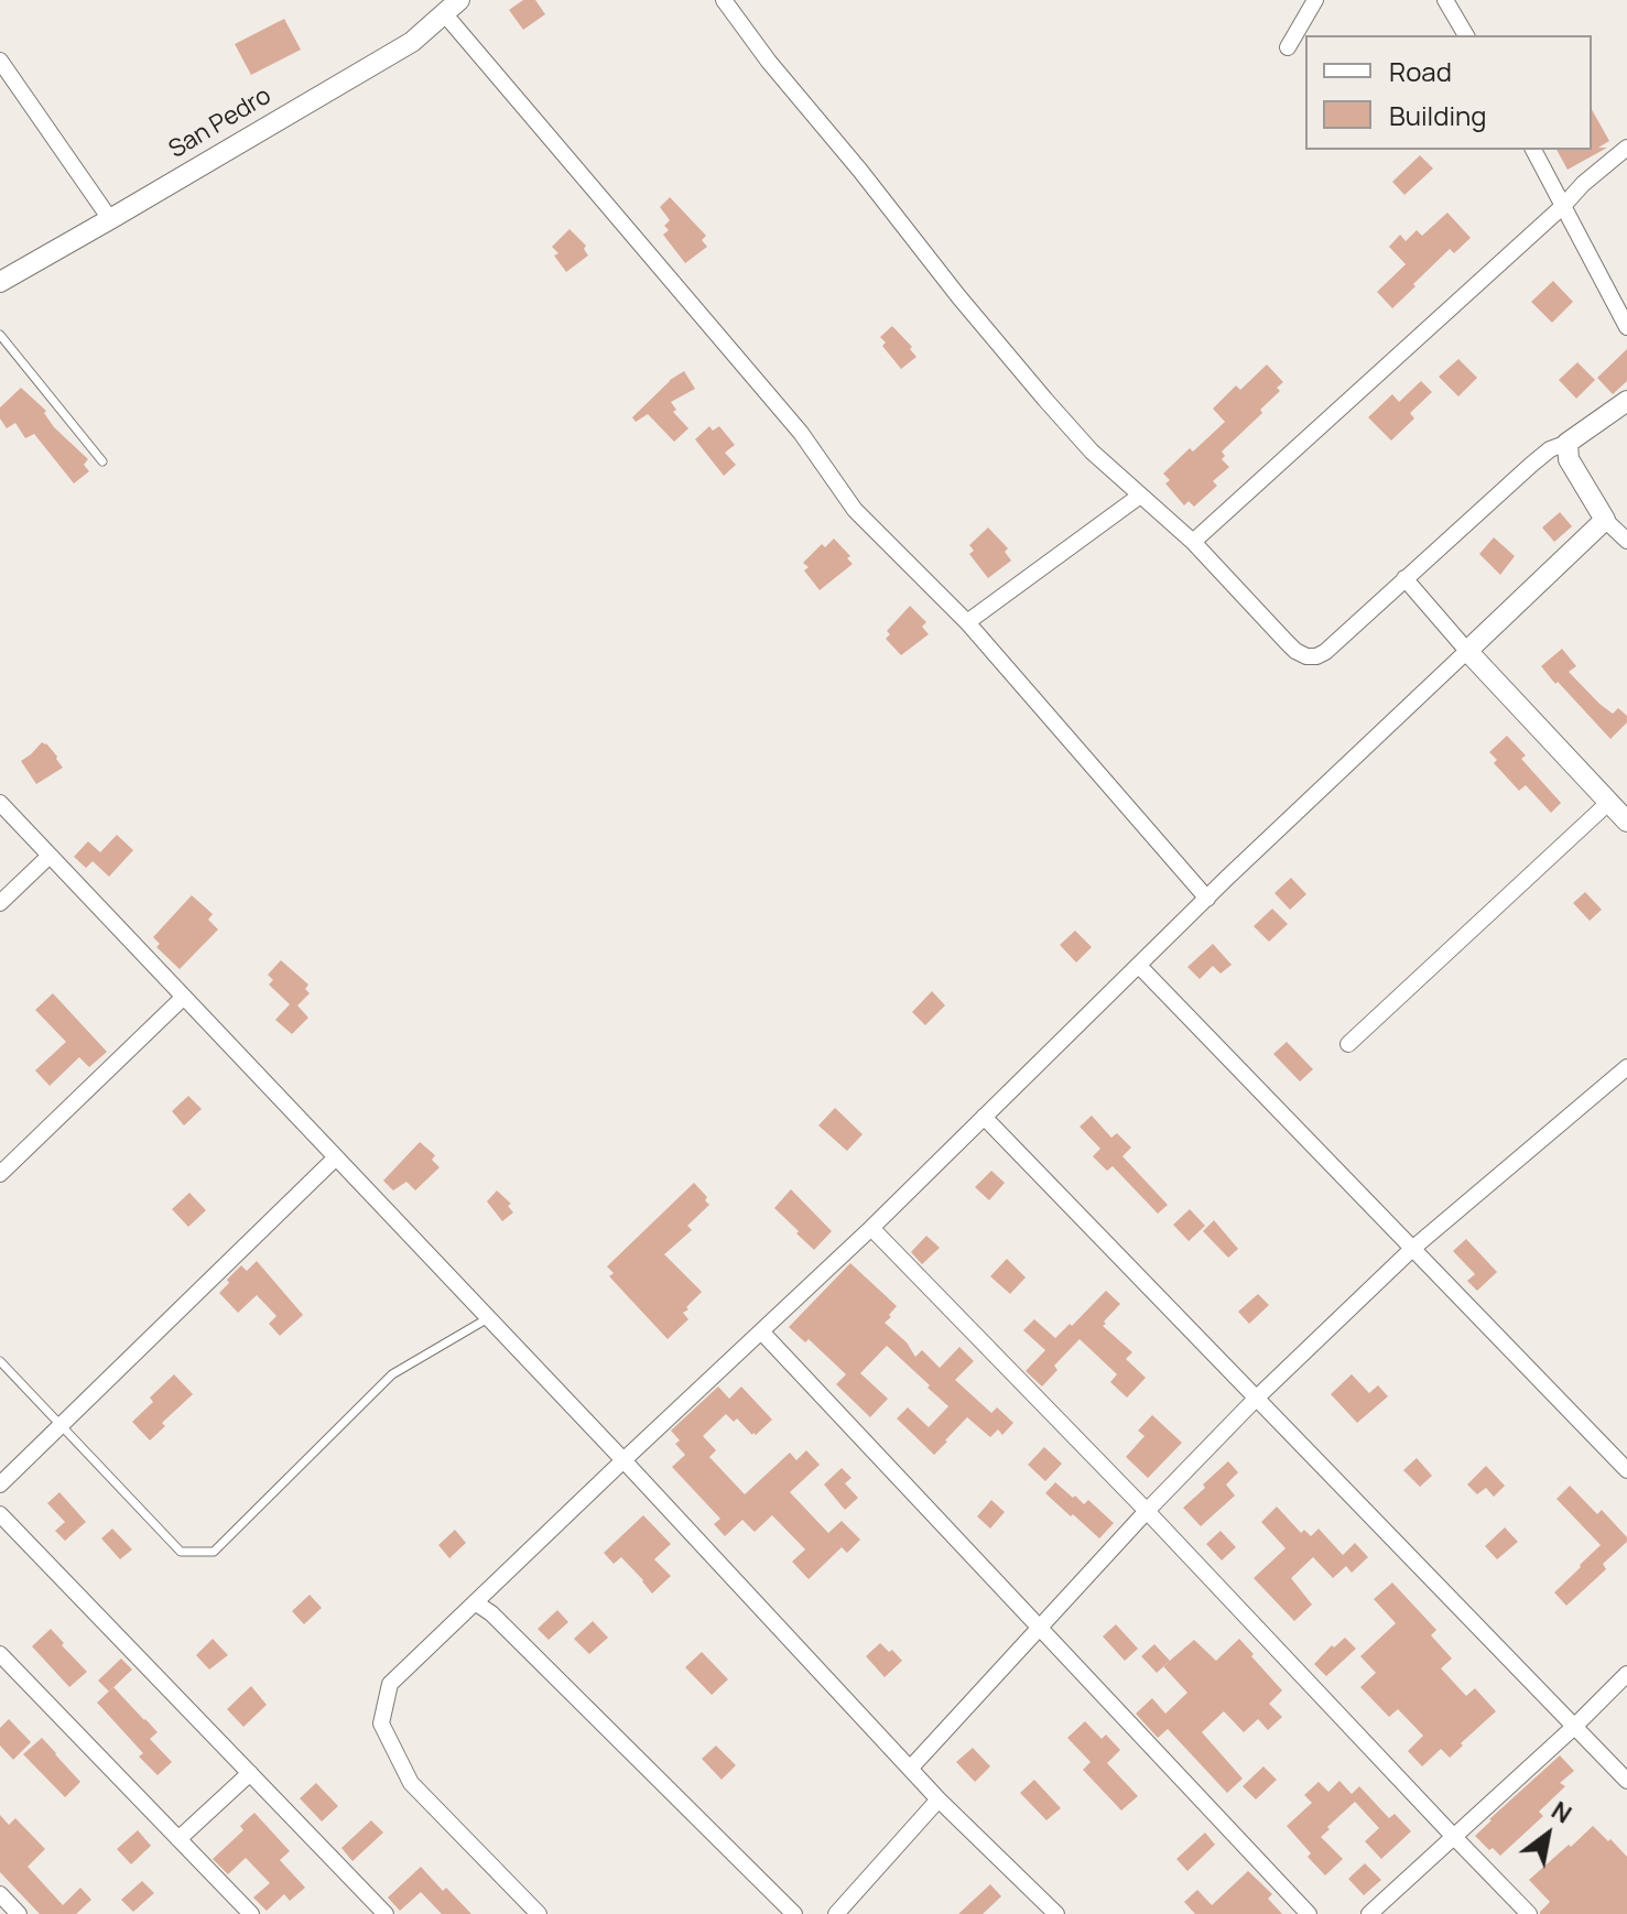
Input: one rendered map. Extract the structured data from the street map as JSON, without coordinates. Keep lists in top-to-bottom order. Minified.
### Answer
{"streets":{"street":["San Pedro"]},"legend":["Road","Building"],"north":"top right"}
